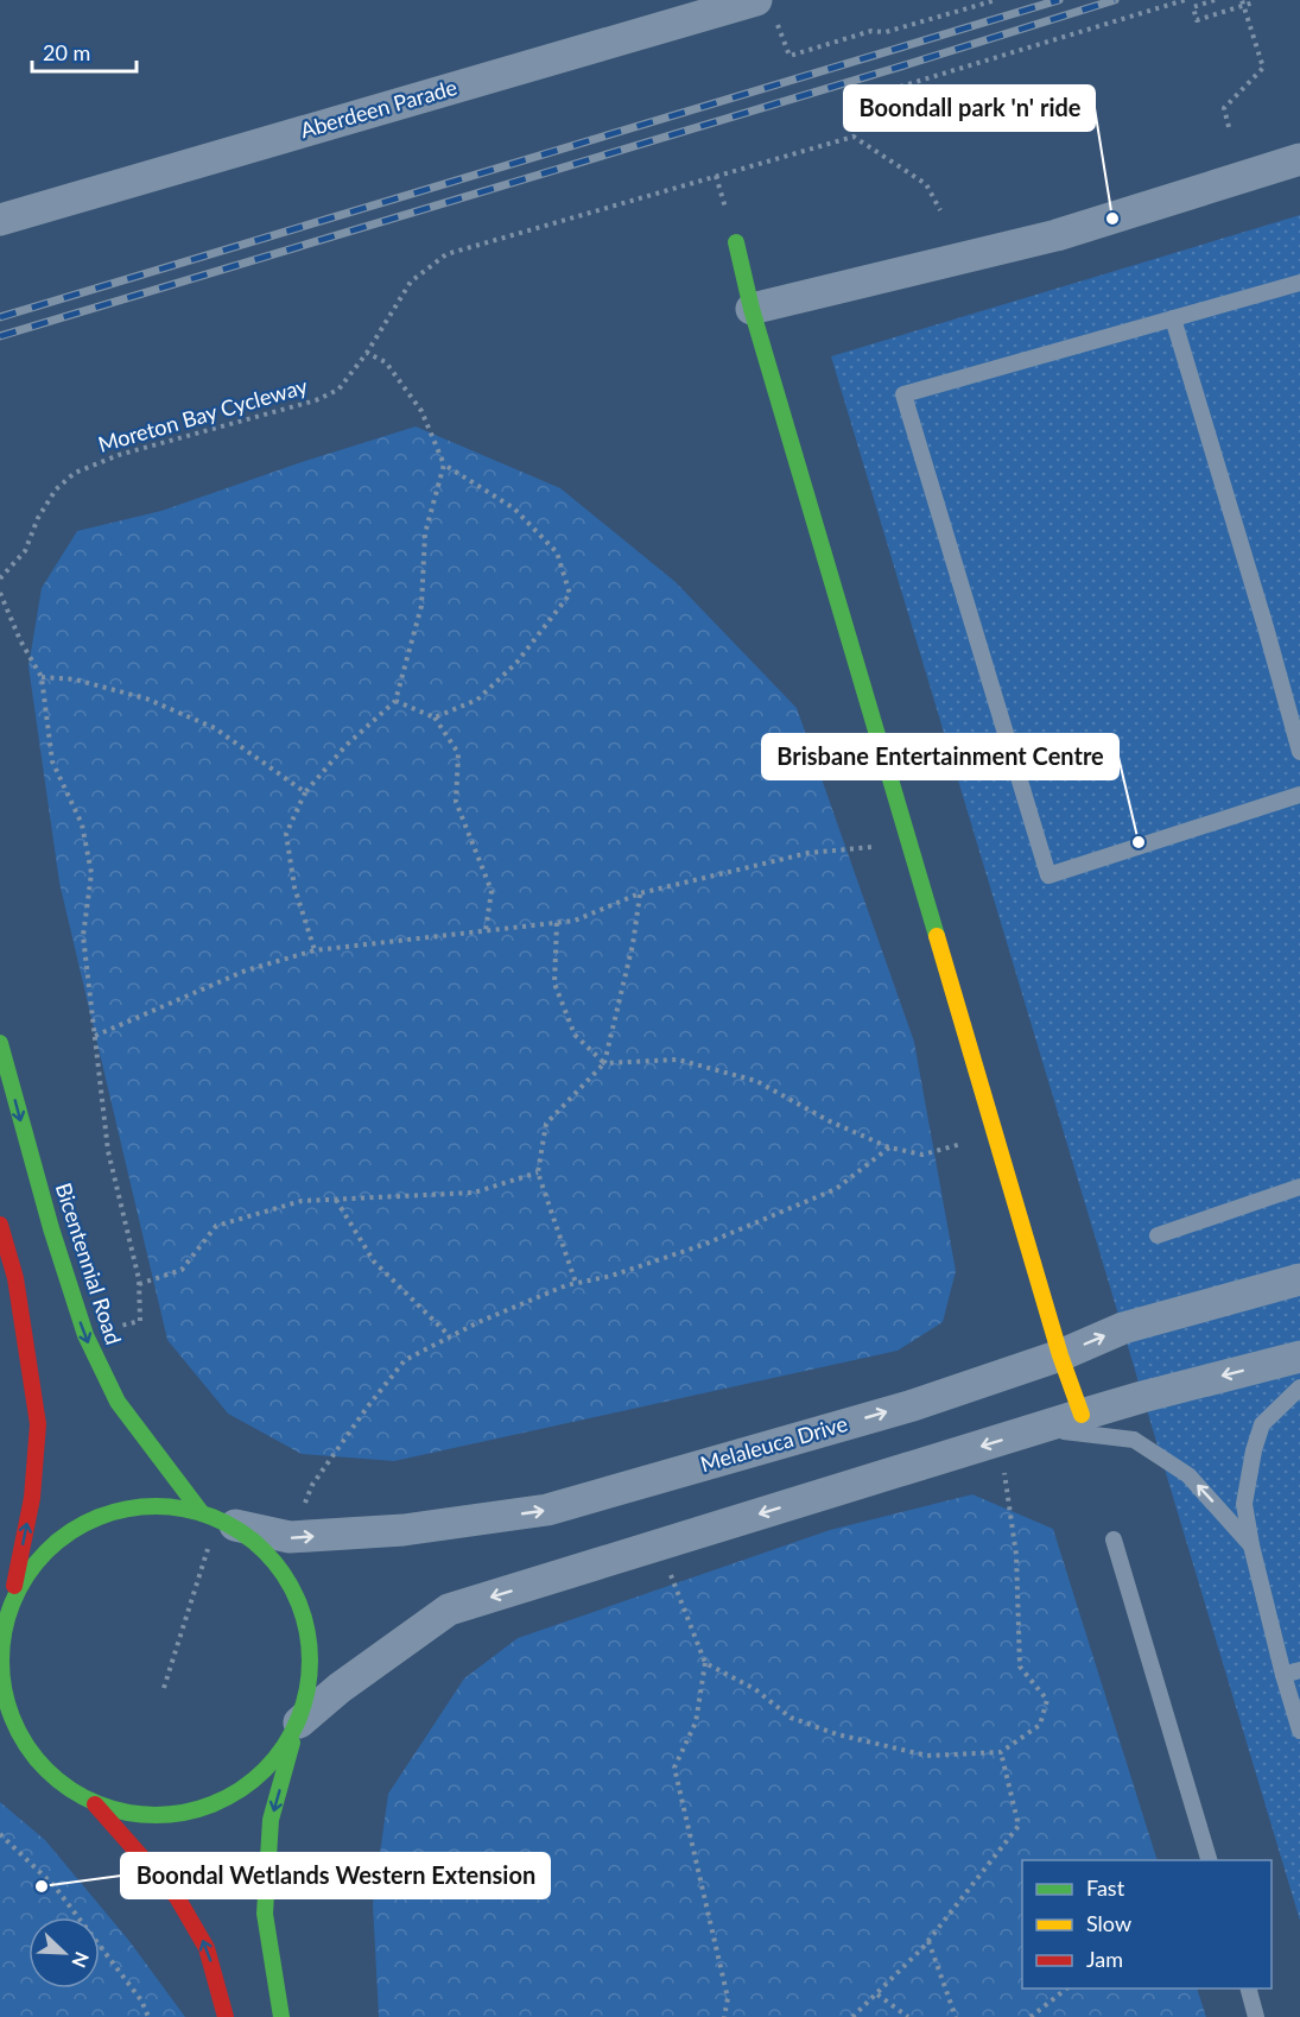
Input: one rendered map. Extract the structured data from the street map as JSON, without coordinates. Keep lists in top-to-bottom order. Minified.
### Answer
{"streets":{"main road":["Bicentennial Road"],"street":["Aberdeen Parade","Melaleuca Drive"],"path":["Moreton Bay Cycleway"]},"places":["Boondall park 'n' ride","Brisbane Entertainment Centre","Boondal Wetlands Western Extension"],"legend":["Fast","Slow","Jam"],"scale_bar":"20 m","north":"bottom right"}
